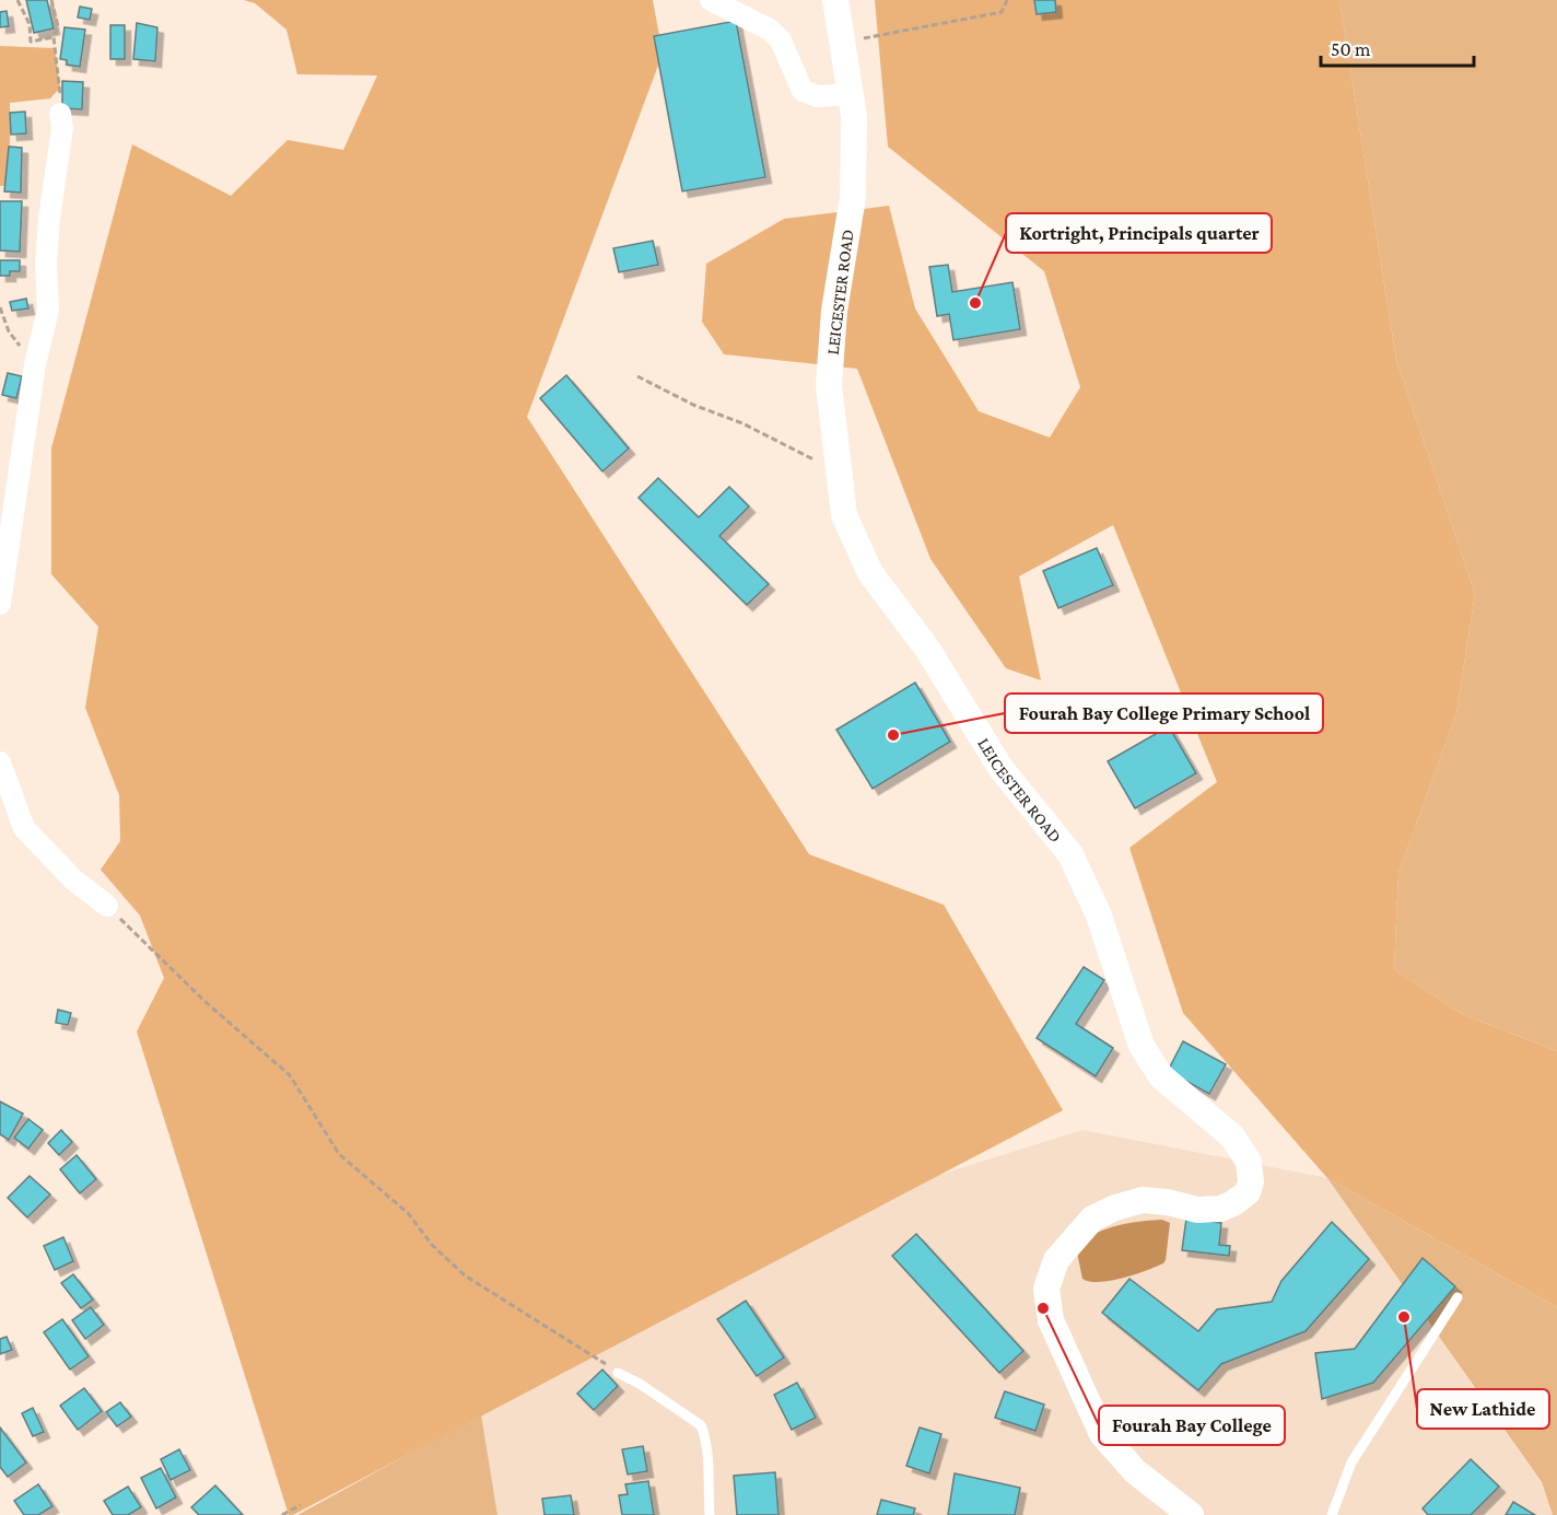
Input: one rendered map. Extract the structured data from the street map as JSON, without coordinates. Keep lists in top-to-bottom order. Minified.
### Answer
{"streets":{"street":["LEICESTER ROAD"]},"places":["Kortright, Principals quarter","Fourah Bay College Primary School","Fourah Bay College","New Lathide"],"scale_bar":"50 m"}
